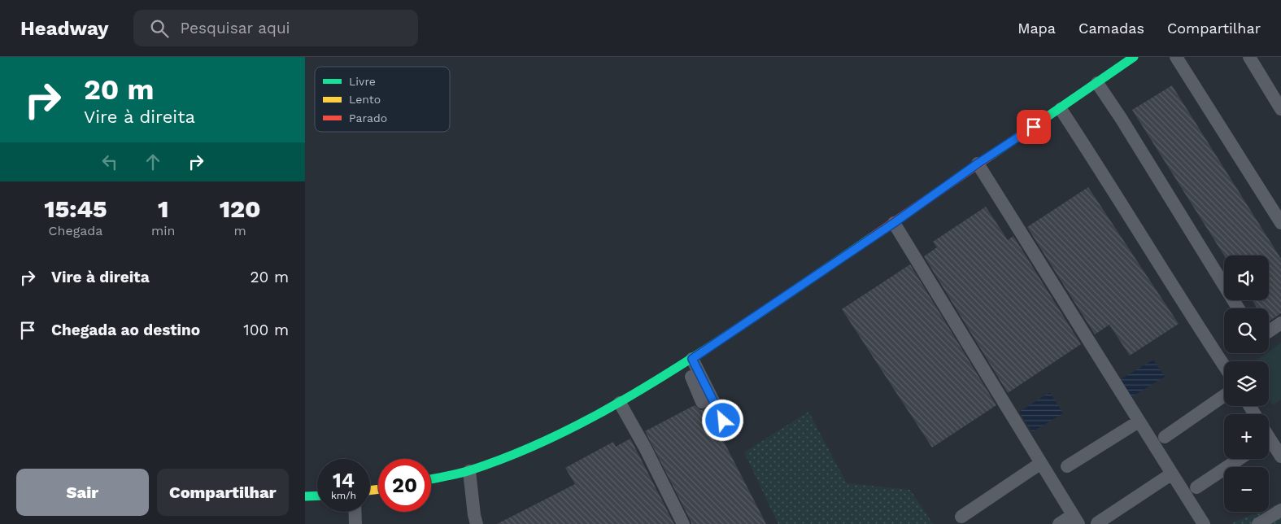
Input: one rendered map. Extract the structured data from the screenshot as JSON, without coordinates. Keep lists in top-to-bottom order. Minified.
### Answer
{"legend":["Livre","Lento","Parado"],"page":{"header":"Headway","search":"Pesquisar aqui","nav":["Mapa","Camadas","Compartilhar"],"turn":["20 m","Vire à direita"],"eta":["15:45","Chegada","1","min","120","m"],"list":[{"name":"Vire à direita","value":"20 m"},{"name":"Chegada ao destino","value":"100 m"}],"map_buttons":["+","−"],"speed":"14 km/h","limit":"20","buttons":["Sair","Compartilhar"]}}
